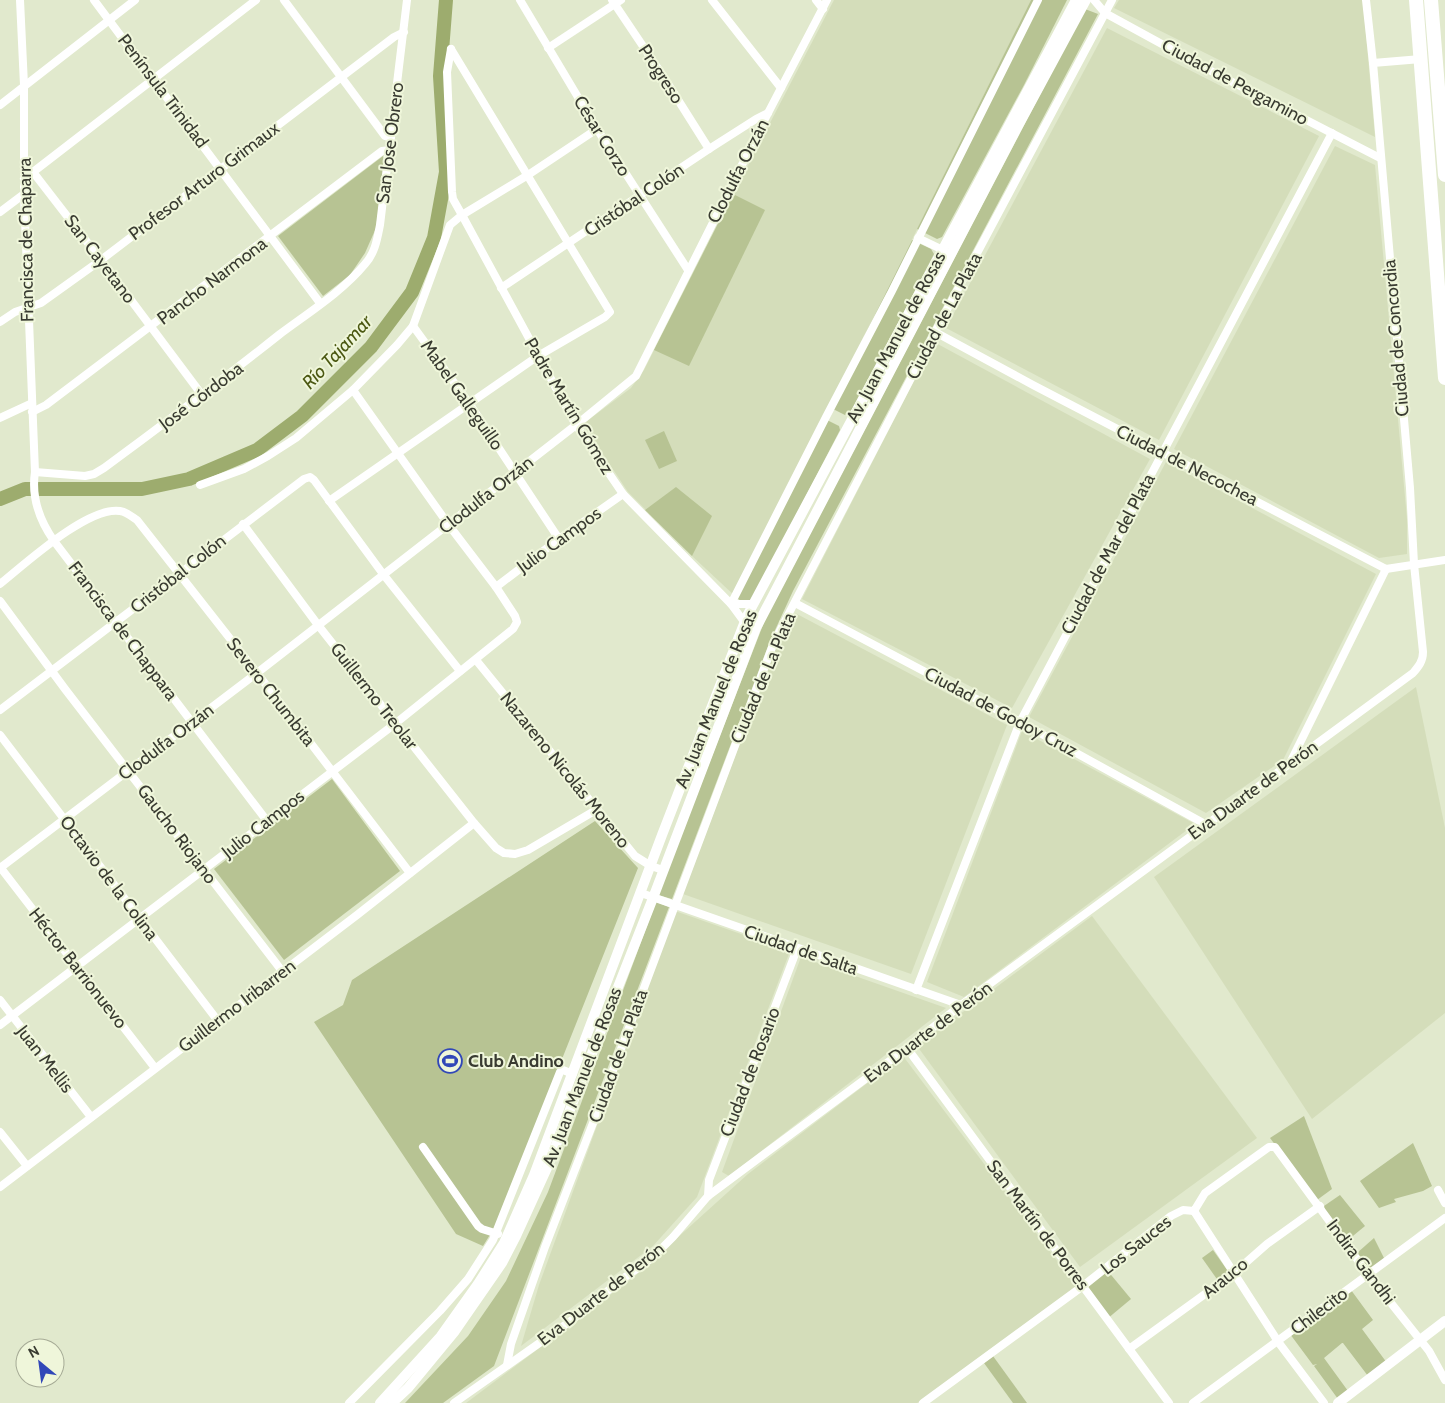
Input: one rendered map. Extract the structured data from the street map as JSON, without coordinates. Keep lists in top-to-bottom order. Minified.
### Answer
{"streets":{"main road":["Av. Juan Manuel de Rosas"],"street":["Progreso","Ciudad de Pergamino","Península Trinidad","César Corzo","San Jose Obrero","Clodulfa Orzán","Profesor Arturo Grimaux","Cristóbal Colón","Francisca de Chaparra","San Cayetano","Pancho Narmona","Ciudad de La Plata","Ciudad de Concordia","Mabel Galleguillo","José Córdoba","Padre Martín Gómez","Ciudad de Necochea","Julio Campos","Ciudad de Mar del Plata","Francisca de Chappara","Severo Chumbita","Guillermo Treolar","Ciudad de Godoy Cruz","Nazareno Nicolás Moreno","Eva Duarte de Perón","Gaucho Riojano","Octavio de la Colina","Ciudad de Salta","Héctor Barrionuevo","Guillermo Iribarren","Juan Mellis","Ciudad de Rosario","San Martín de Porres","Los Sauces","Indira Gandhi","Arauco","Chilecito"]},"crossings":[["Progreso","Cristóbal Colón"],["Ciudad de Pergamino","Ciudad de La Plata"],["Ciudad de Pergamino","Ciudad de Concordia"],["Ciudad de Pergamino","Ciudad de Mar del Plata"],["Península Trinidad","Profesor Arturo Grimaux"],["Península Trinidad","Pancho Narmona"],["Península Trinidad","José Córdoba"],["César Corzo","Clodulfa Orzán"],["César Corzo","Cristóbal Colón"],["San Jose Obrero","Profesor Arturo Grimaux"],["San Jose Obrero","Pancho Narmona"],["San Jose Obrero","José Córdoba"],["Clodulfa Orzán","Cristóbal Colón"],["Clodulfa Orzán","Mabel Galleguillo"],["Clodulfa Orzán","Padre Martín Gómez"],["Clodulfa Orzán","Francisca de Chappara"],["Clodulfa Orzán","Severo Chumbita"],["Clodulfa Orzán","Guillermo Treolar"],["Clodulfa Orzán","Gaucho Riojano"],["Clodulfa Orzán","Octavio de la Colina"],["Clodulfa Orzán","Héctor Barrionuevo"],["Profesor Arturo Grimaux","Francisca de Chaparra"],["Profesor Arturo Grimaux","San Cayetano"],["Cristóbal Colón","Padre Martín Gómez"],["Cristóbal Colón","Francisca de Chappara"],["Cristóbal Colón","Severo Chumbita"],["Cristóbal Colón","Guillermo Treolar"],["Cristóbal Colón","Gaucho Riojano"],["Francisca de Chaparra","Pancho Narmona"],["Francisca de Chaparra","José Córdoba"],["Francisca de Chaparra","Francisca de Chappara"],["San Cayetano","Pancho Narmona"],["San Cayetano","José Córdoba"],["Ciudad de La Plata","Ciudad de Necochea"],["Ciudad de La Plata","Ciudad de Godoy Cruz"],["Ciudad de La Plata","Eva Duarte de Perón"],["Ciudad de La Plata","Ciudad de Salta"],["Av. Juan Manuel de Rosas","Padre Martín Gómez"],["Av. Juan Manuel de Rosas","Nazareno Nicolás Moreno"],["Av. Juan Manuel de Rosas","Ciudad de Salta"],["Ciudad de Concordia","Eva Duarte de Perón"],["Mabel Galleguillo","Julio Campos"],["José Córdoba","Francisca de Chappara"],["Padre Martín Gómez","Julio Campos"],["Ciudad de Necochea","Ciudad de Mar del Plata"],["Julio Campos","Francisca de Chappara"],["Julio Campos","Severo Chumbita"],["Julio Campos","Guillermo Treolar"],["Julio Campos","Nazareno Nicolás Moreno"],["Julio Campos","Gaucho Riojano"],["Julio Campos","Octavio de la Colina"],["Julio Campos","Héctor Barrionuevo"],["Julio Campos","Juan Mellis"],["Ciudad de Mar del Plata","Ciudad de Godoy Cruz"],["Ciudad de Mar del Plata","Ciudad de Salta"],["Francisca de Chappara","Severo Chumbita"],["Severo Chumbita","Guillermo Iribarren"],["Guillermo Treolar","Nazareno Nicolás Moreno"],["Guillermo Treolar","Guillermo Iribarren"],["Ciudad de Godoy Cruz","Eva Duarte de Perón"],["Eva Duarte de Perón","Ciudad de Salta"],["Eva Duarte de Perón","Ciudad de Rosario"],["Eva Duarte de Perón","San Martín de Porres"],["Gaucho Riojano","Guillermo Iribarren"],["Octavio de la Colina","Guillermo Iribarren"],["Ciudad de Salta","Ciudad de Rosario"],["Héctor Barrionuevo","Guillermo Iribarren"],["Guillermo Iribarren","Juan Mellis"],["San Martín de Porres","Los Sauces"],["San Martín de Porres","Arauco"],["Los Sauces","Indira Gandhi"],["Indira Gandhi","Arauco"],["Indira Gandhi","Chilecito"]],"water":["Río Tajamar"],"places":{"sports":["Club Andino"]},"north":"top left"}
